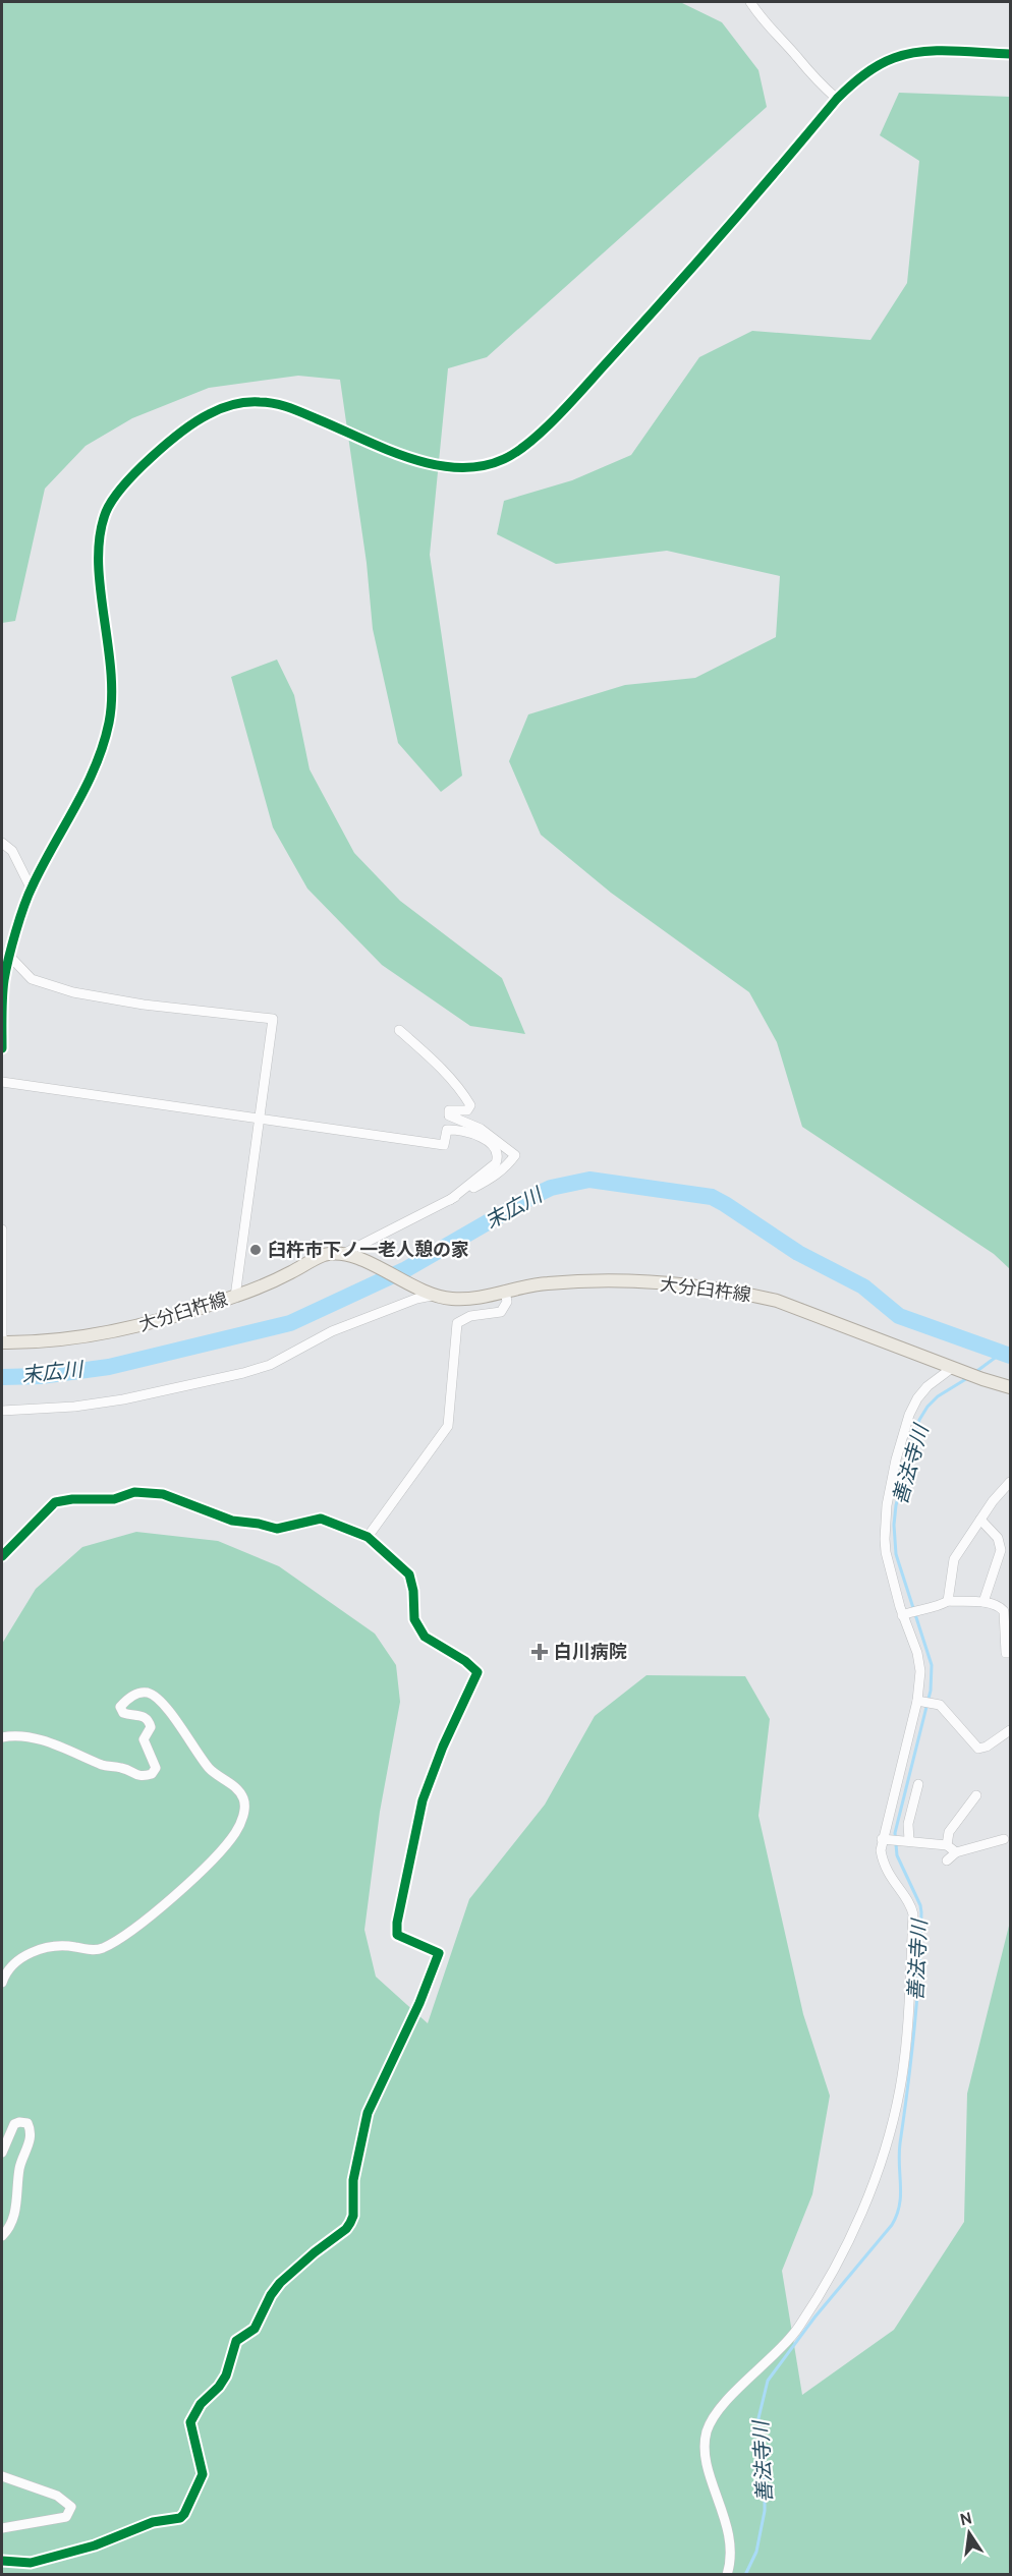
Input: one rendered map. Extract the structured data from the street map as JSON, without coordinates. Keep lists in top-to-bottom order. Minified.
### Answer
{"streets":{"main road":["大分臼杵線"]},"water":["末広川","善法寺川"],"places":{"other":["臼杵市下ノ一老人憩の家"],"health":["白川病院"]},"north":"top"}
